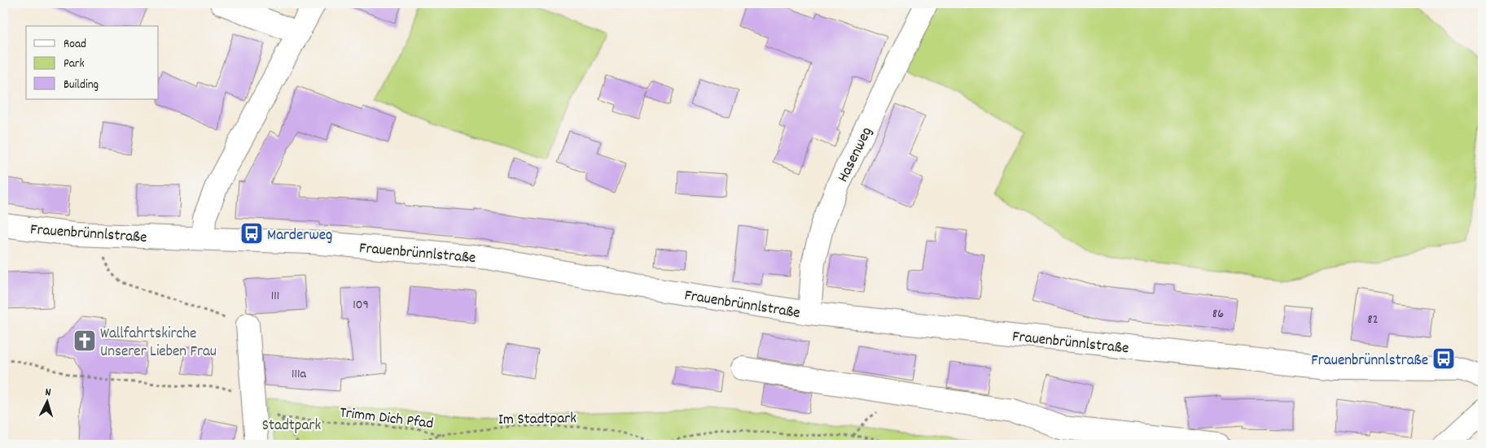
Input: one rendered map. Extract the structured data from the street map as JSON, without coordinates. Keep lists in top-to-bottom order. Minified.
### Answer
{"streets":{"street":["Hasenweg","Frauenbrünnlstraße"],"path":["Trimm Dich Pfad","Im Stadtpark"]},"crossings":[["Hasenweg","Frauenbrünnlstraße"],["Trimm Dich Pfad","Im Stadtpark"]],"parks":["Stadtpark"],"places":{"bus stop":["Marderweg","Frauenbrünnlstraße"],"church":["Wallfahrtskirche Unserer Lieben Frau"]},"house_numbers":["111","109","86","82","111a"],"legend":["Road","Park","Building"],"north":"top"}
